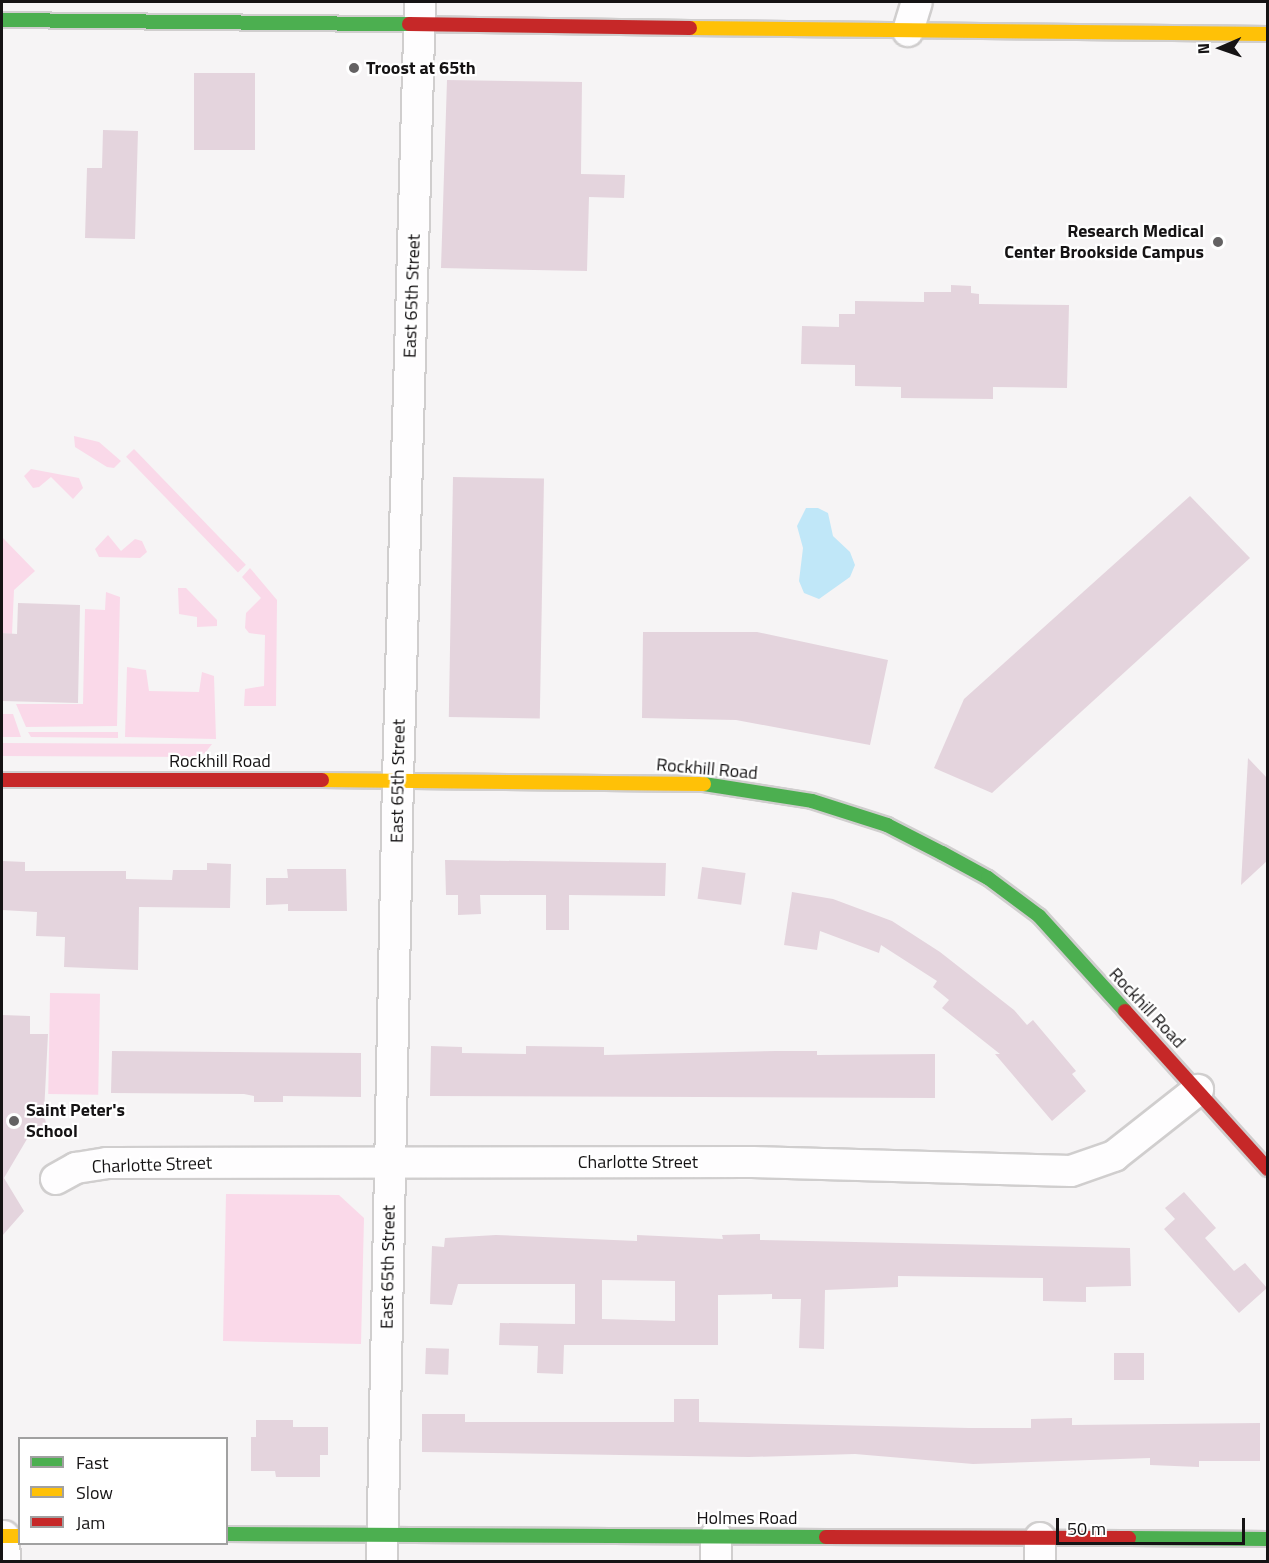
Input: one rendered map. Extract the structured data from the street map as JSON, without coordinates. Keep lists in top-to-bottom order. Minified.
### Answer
{"streets":{"main road":["Rockhill Road","Holmes Road"],"street":["East 65th Street","Charlotte Street"]},"crossings":[["East 65th Street","Rockhill Road"],["East 65th Street","Charlotte Street"],["East 65th Street","Holmes Road"],["Rockhill Road","Charlotte Street"]],"places":["Troost at 65th","Research Medical Center Brookside Campus","Saint Peter's School"],"legend":["Fast","Slow","Jam"],"scale_bar":"50 m","north":"left"}
